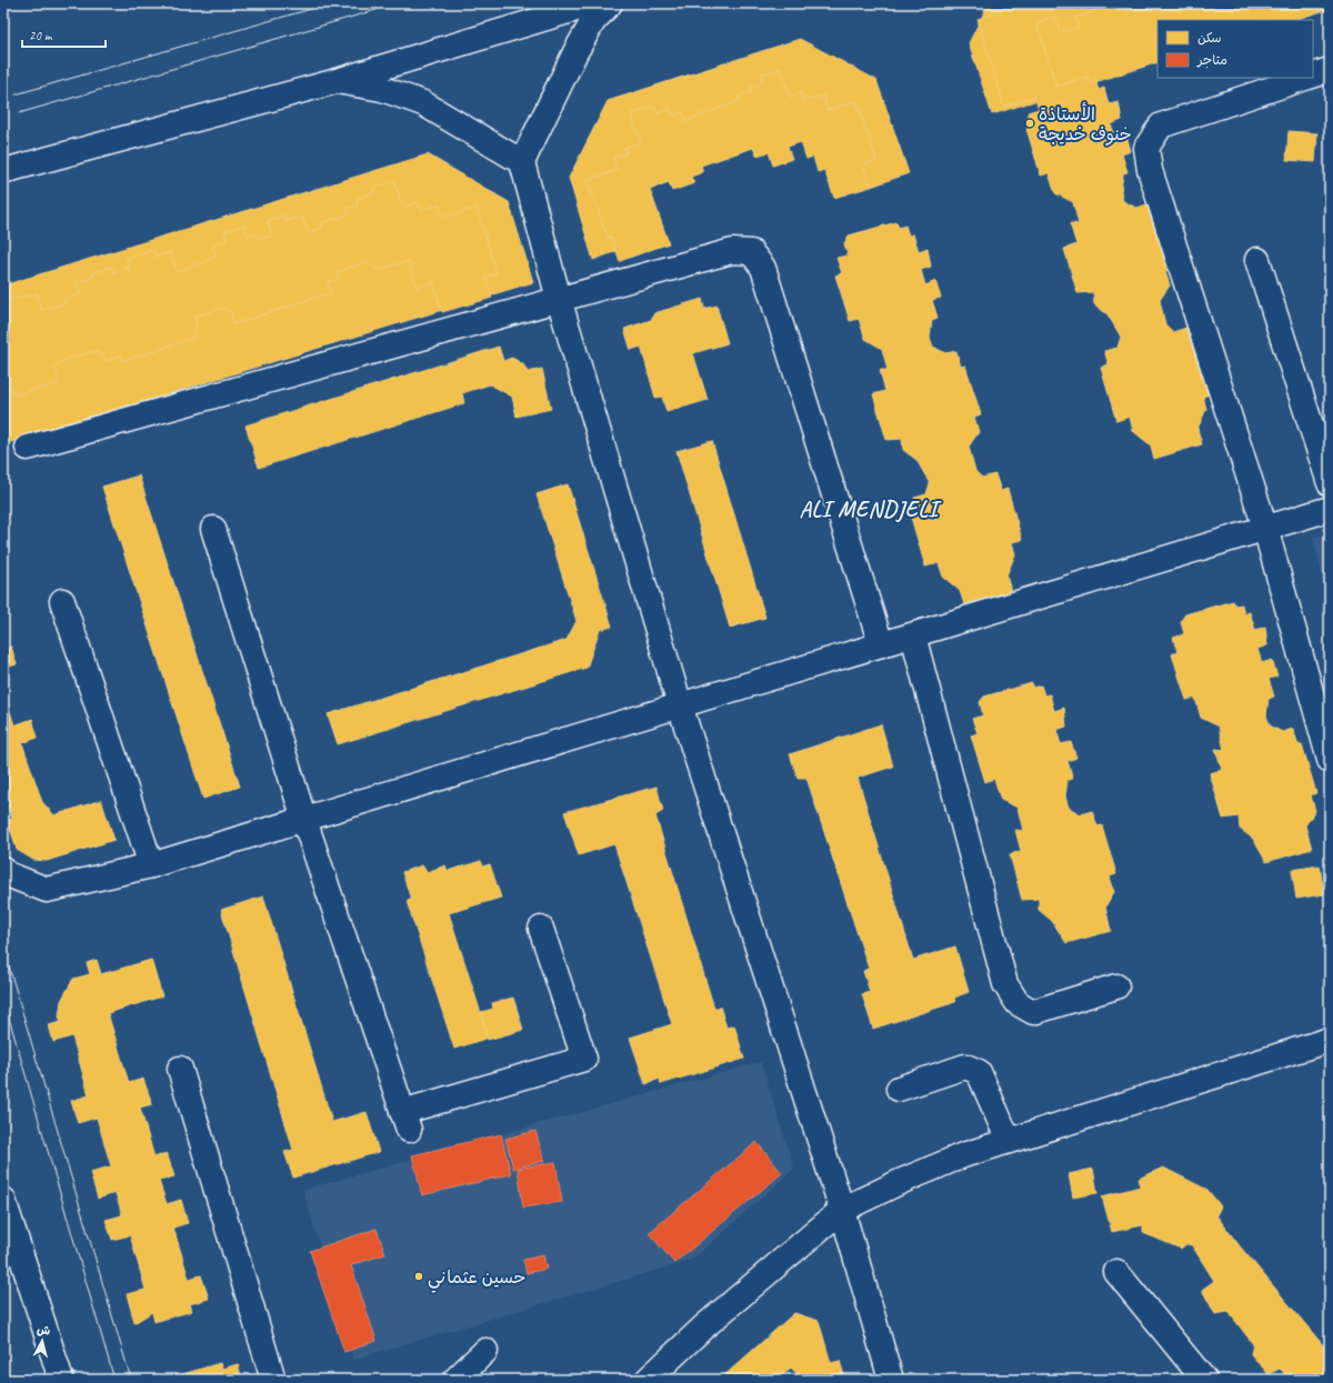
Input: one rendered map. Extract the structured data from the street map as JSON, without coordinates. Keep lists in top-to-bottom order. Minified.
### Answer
{"districts":["ALI MENDJELI"],"places":["الأستاذة خنوف خديجة","حسين عثماني"],"legend":["سكن","متاجر"],"scale_bar":"20 m","north":"top"}
